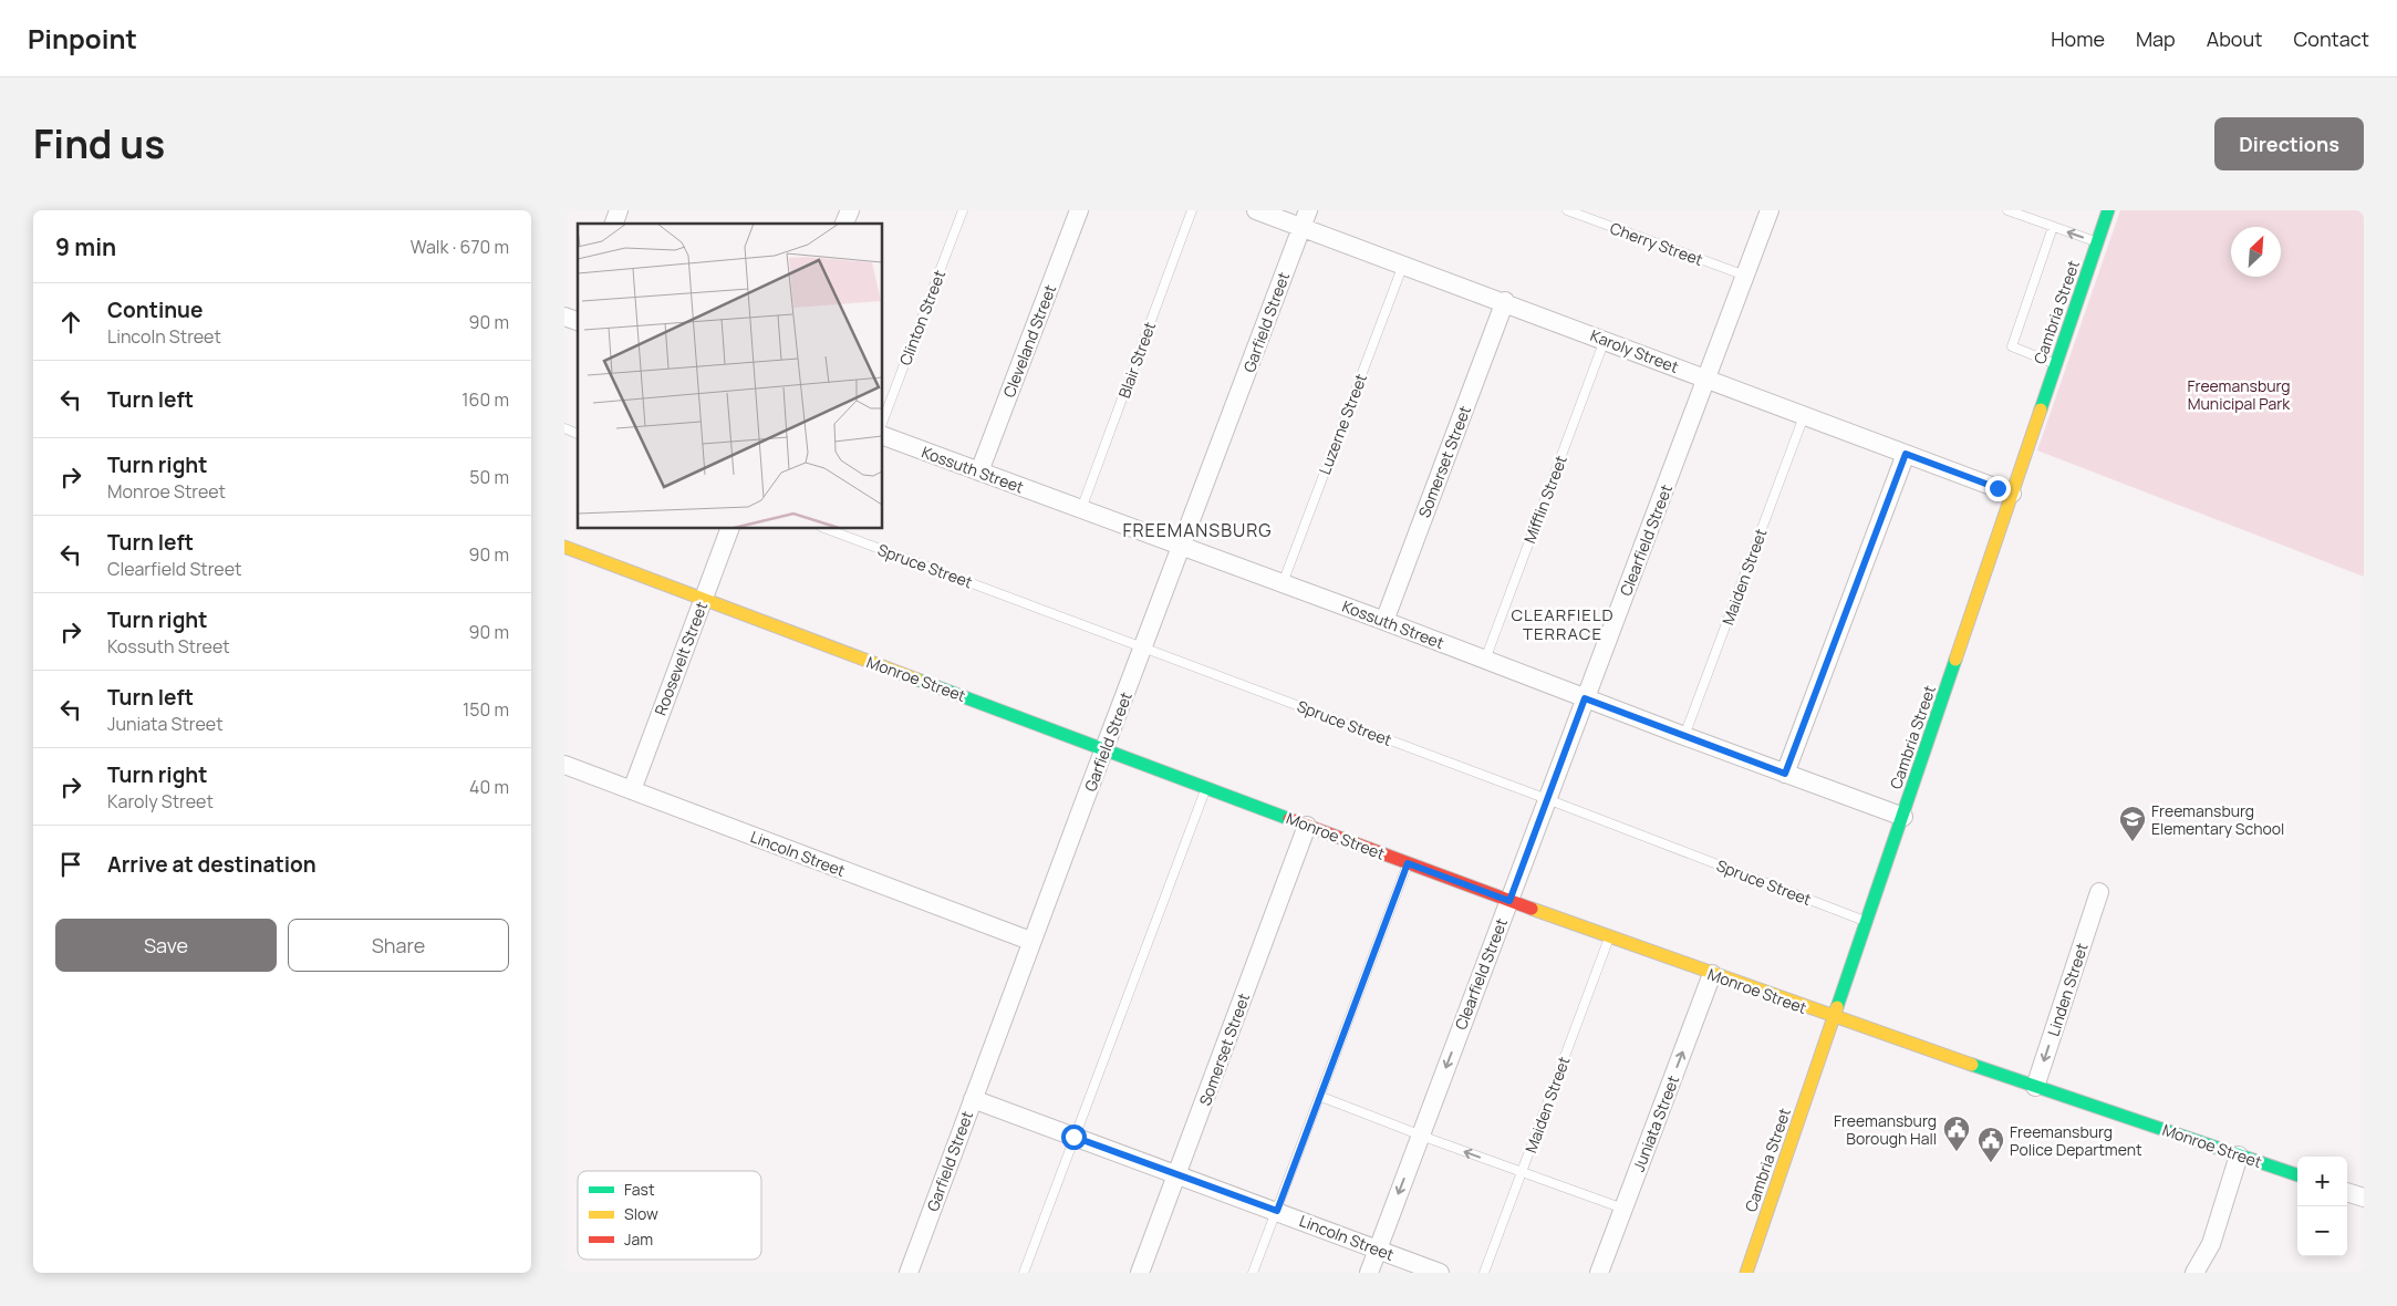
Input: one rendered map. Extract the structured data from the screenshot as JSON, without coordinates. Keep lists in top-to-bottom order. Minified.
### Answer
{"streets":{"street":["Cambria Street","Garfield Street","Cleveland Street","Karoly Street","Somerset Street","Kossuth Street","Clearfield Street","Roosevelt Street","Monroe Street","Lincoln Street","Linden Street","Juniata Street"],"lane":["Cherry Street","Clinton Street","Blair Street","Luzerne Street","Mifflin Street","Spruce Street","Maiden Street"]},"crossings":[["Cherry Street","Clearfield Street"],["Cambria Street","Karoly Street"],["Cambria Street","Kossuth Street"],["Cambria Street","Spruce Street"],["Cambria Street","Monroe Street"],["Garfield Street","Karoly Street"],["Garfield Street","Kossuth Street"],["Garfield Street","Spruce Street"],["Garfield Street","Monroe Street"],["Garfield Street","Lincoln Street"],["Cleveland Street","Kossuth Street"],["Karoly Street","Luzerne Street"],["Karoly Street","Somerset Street"],["Karoly Street","Mifflin Street"],["Karoly Street","Clearfield Street"],["Karoly Street","Maiden Street"],["Blair Street","Kossuth Street"],["Luzerne Street","Kossuth Street"],["Somerset Street","Kossuth Street"],["Somerset Street","Monroe Street"],["Somerset Street","Lincoln Street"],["Kossuth Street","Mifflin Street"],["Kossuth Street","Clearfield Street"],["Kossuth Street","Maiden Street"],["Clearfield Street","Spruce Street"],["Clearfield Street","Monroe Street"],["Clearfield Street","Lincoln Street"],["Maiden Street","Monroe Street"],["Roosevelt Street","Monroe Street"],["Roosevelt Street","Lincoln Street"],["Monroe Street","Linden Street"],["Monroe Street","Juniata Street"]],"one_way":["Linden Street","Juniata Street"],"districts":["FREEMANSBURG","CLEARFIELD TERRACE"],"parks":["Freemansburg Municipal Park"],"places":{"school or university":["Freemansburg Elementary School"],"public building":["Freemansburg Borough Hall","Freemansburg Police Department"]},"legend":["Fast","Slow","Jam"],"north":"top right","page":{"header":"Pinpoint","nav":["Home","Map","About","Contact"],"title":"Find us","buttons":["Directions",["Save","Share"]],"heading":["9 min","Walk · 670 m"],"list":[["Continue","Lincoln Street","90 m"],["Turn left","160 m"],["Turn right","Monroe Street","50 m"],["Turn left","Clearfield Street","90 m"],["Turn right","Kossuth Street","90 m"],["Turn left","Juniata Street","150 m"],["Turn right","Karoly Street","40 m"],"Arrive at destination"],"map_buttons":["+","−"]}}
